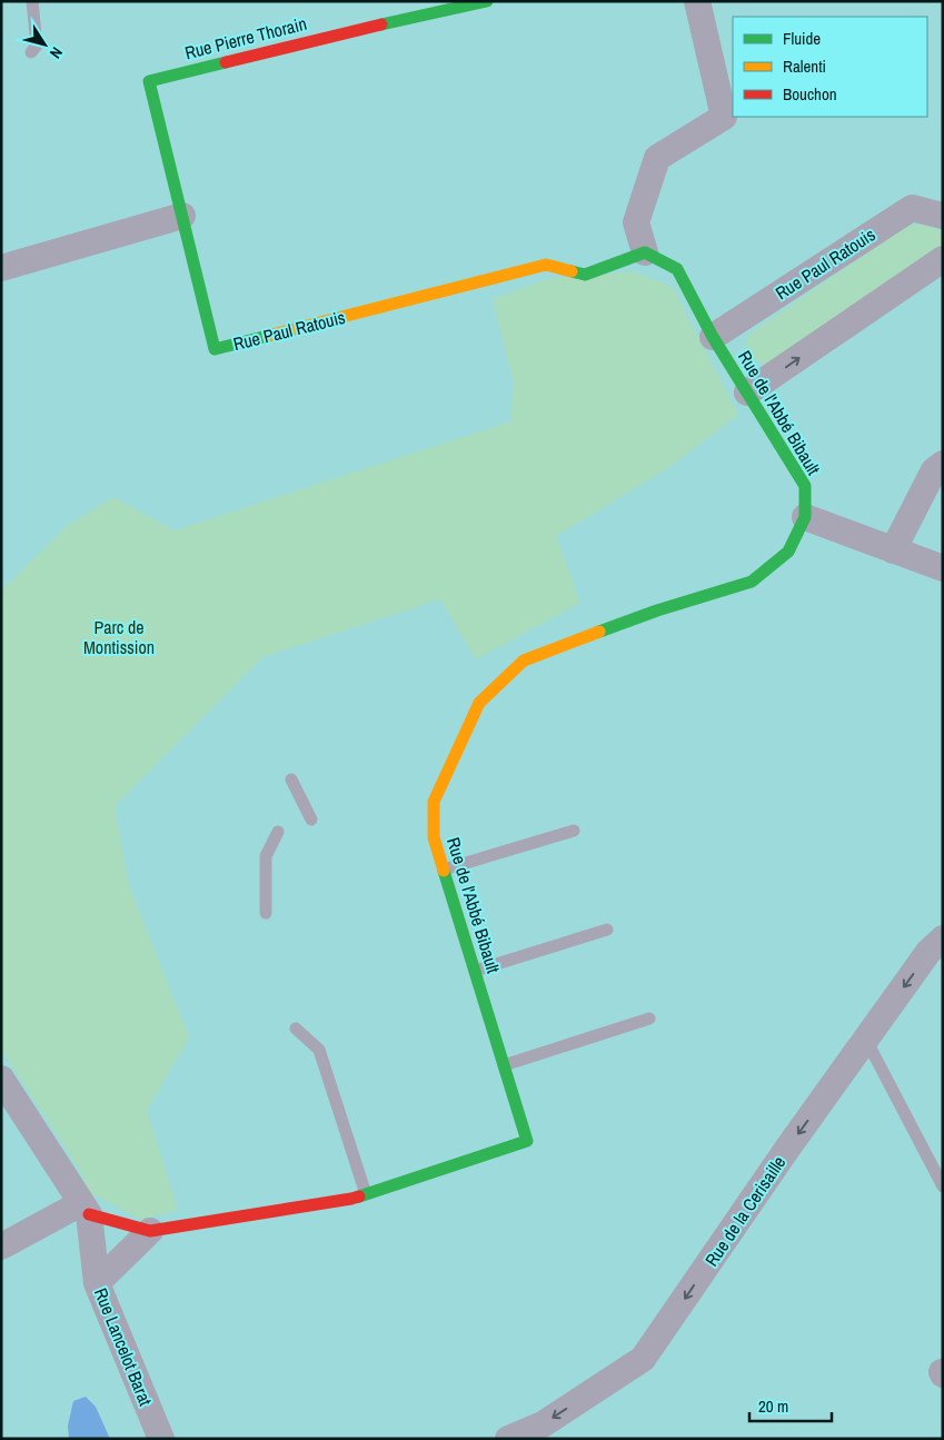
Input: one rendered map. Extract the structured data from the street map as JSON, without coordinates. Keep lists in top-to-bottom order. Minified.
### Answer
{"streets":{"street":["Rue Pierre Thorain","Rue Paul Ratouis","Rue de l'Abbé Bibault","Rue de la Cerisaille","Rue Lancelot Barat"]},"crossings":[["Rue Pierre Thorain","Rue Paul Ratouis"],["Rue Paul Ratouis","Rue de l'Abbé Bibault"]],"one_way":["Rue de la Cerisaille"],"parks":["Parc de Montission"],"legend":["Fluide","Ralenti","Bouchon"],"scale_bar":"20 m","north":"bottom right"}
